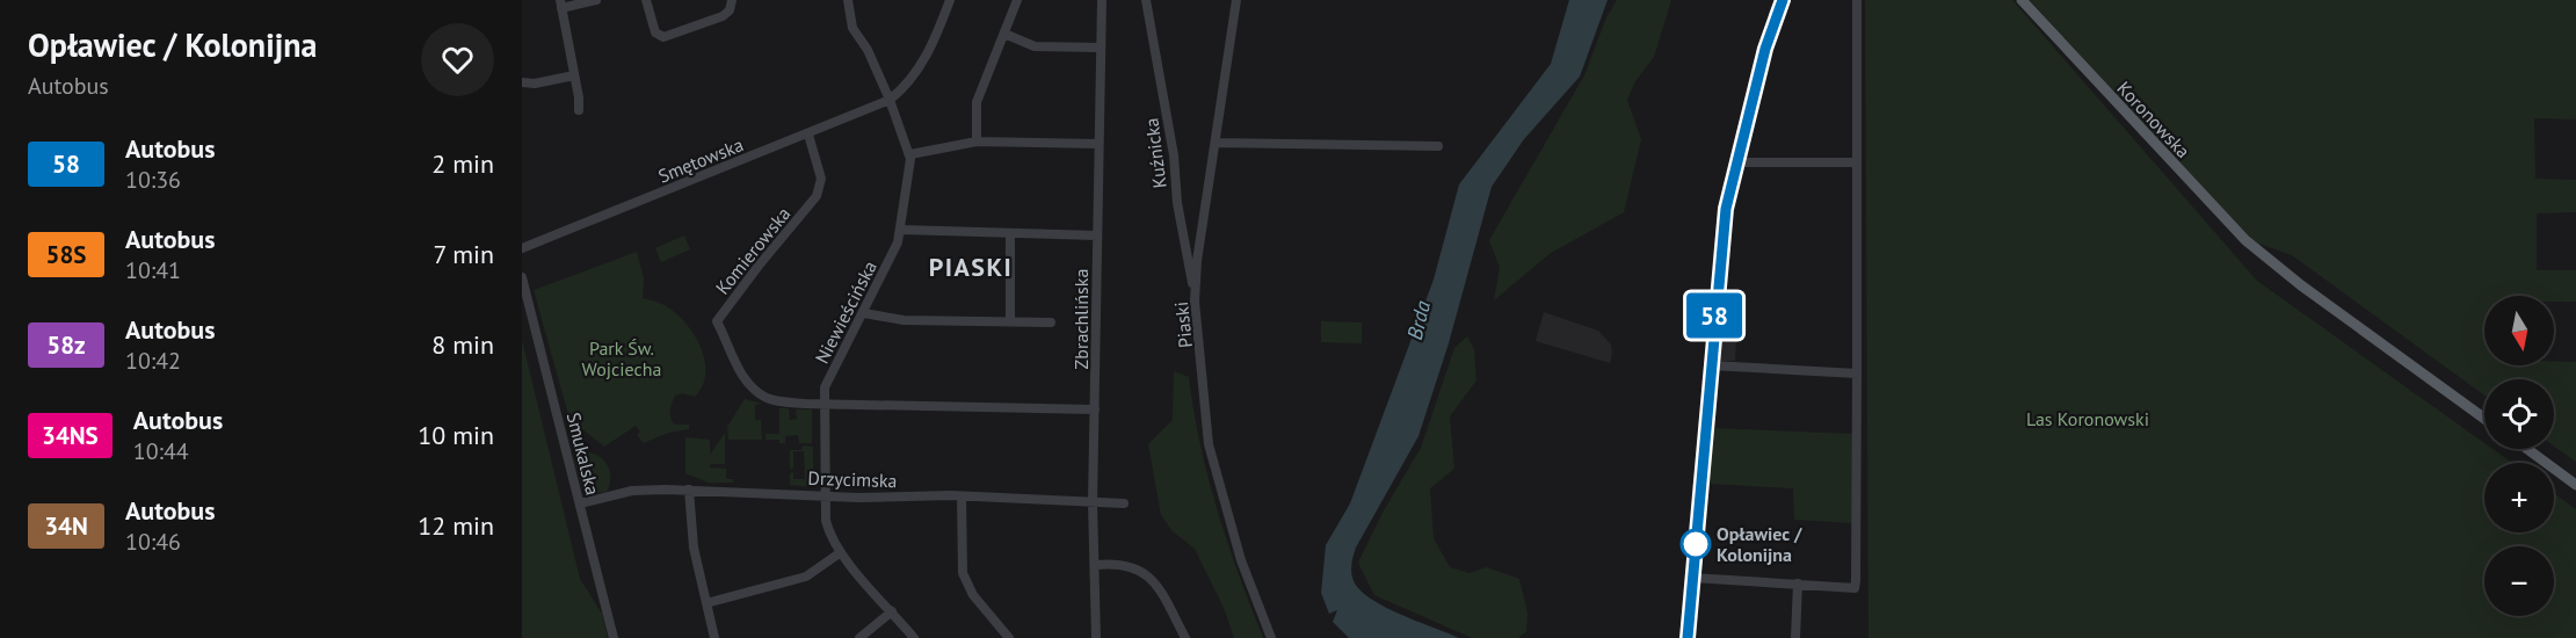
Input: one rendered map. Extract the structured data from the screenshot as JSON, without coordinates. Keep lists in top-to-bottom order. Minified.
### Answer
{"streets":{"main road":["Koronowska"],"street":["Kuźnicka","Smętowska","Komierowska","Niewieścińska","Zbrachlińska","Piaski","Smukalska","Drzycimska"]},"crossings":[["Kuźnicka","Piaski"],["Smętowska","Komierowska"],["Smętowska","Niewieścińska"],["Komierowska","Niewieścińska"],["Niewieścińska","Drzycimska"],["Zbrachlińska","Drzycimska"],["Smukalska","Drzycimska"]],"districts":["PIASKI"],"water":["Brda"],"parks":["Park Św. Wojciecha","Las Koronowski"],"places":["Opławiec / Kolonijna"],"lines":["bus line 58"],"north":"bottom","page":{"heading":["Opławiec / Kolonijna","Autobus"],"on_map":"58","list":[{"mark":"58","name":"Autobus","note":"10:36","value":"2 min"},{"mark":"58S","name":"Autobus","note":"10:41","value":"7 min"},{"mark":"58z","name":"Autobus","note":"10:42","value":"8 min"},{"mark":"34NS","name":"Autobus","note":"10:44","value":"10 min"},{"mark":"34N","name":"Autobus","note":"10:46","value":"12 min"}],"map_buttons":["+","−"]}}
